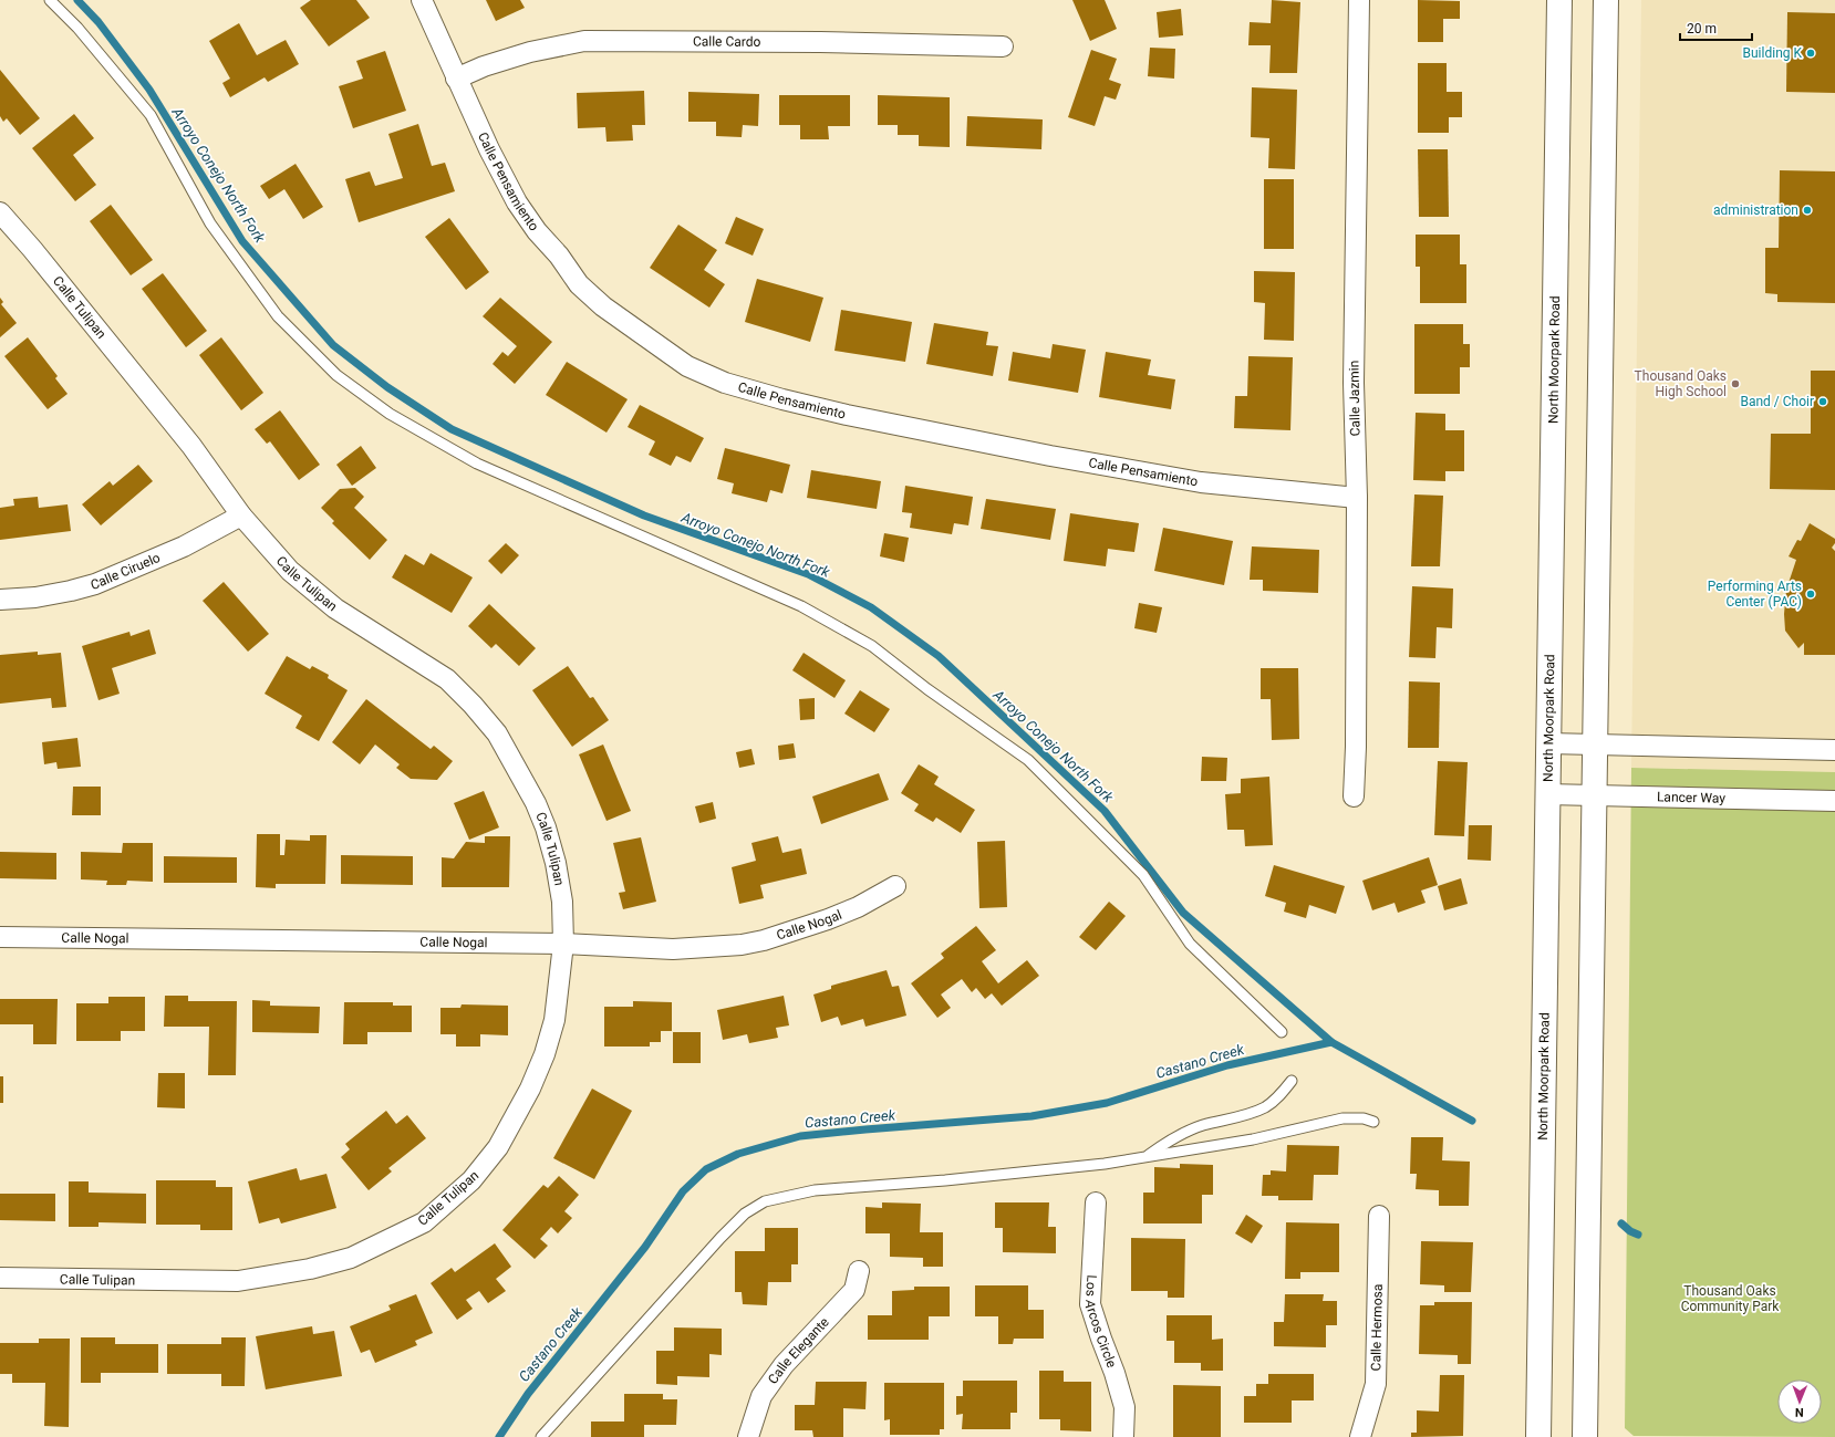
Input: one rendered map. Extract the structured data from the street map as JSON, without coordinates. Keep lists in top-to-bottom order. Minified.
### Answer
{"streets":{"main road":["North Moorpark Road"],"street":["Calle Cardo","Calle Pensamiento","Calle Tulipan","Calle Jazmin","Calle Ciruelo","Lancer Way","Calle Nogal","Los Arcos Circle","Calle Hermosa","Calle Elegante"]},"crossings":[["Calle Cardo","Calle Pensamiento"],["Calle Pensamiento","Calle Jazmin"],["Calle Tulipan","Calle Ciruelo"],["Calle Tulipan","Calle Nogal"],["North Moorpark Road","Lancer Way"]],"water":["Arroyo Conejo North Fork","Castano Creek"],"parks":["Thousand Oaks Community Park"],"places":["Building K","administration","Thousand Oaks High School","Band / Choir","Performing Arts Center (PAC)"],"scale_bar":"20 m","north":"bottom"}
